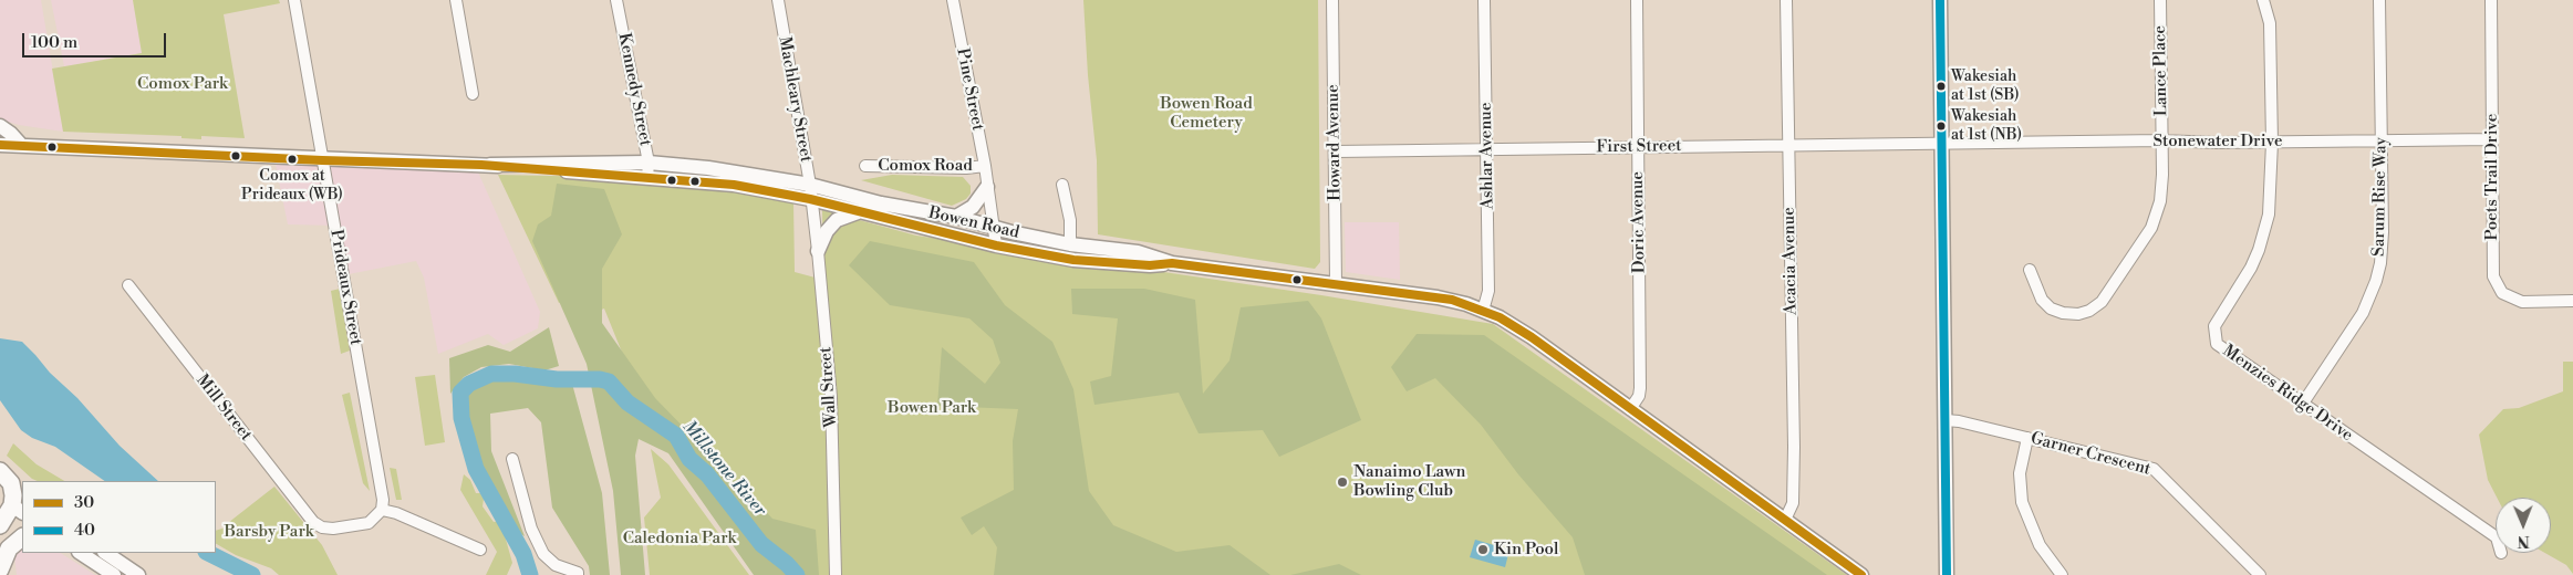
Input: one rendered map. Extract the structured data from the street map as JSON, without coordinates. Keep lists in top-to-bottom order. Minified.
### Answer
{"streets":{"main road":["Bowen Road"],"street":["Lance Place","Kennedy Street","Pine Street","Machleary Street","Stonewater Drive","Howard Avenue","First Street","Ashlar Avenue","Comox Road","Poets Trail Drive","Sarum Rise Way","Doric Avenue","Acacia Avenue","Prideaux Street","Wall Street","Menzies Ridge Drive","Mill Street","Garner Crescent"]},"crossings":[["Lance Place","Stonewater Drive"],["Pine Street","Comox Road"],["Pine Street","Bowen Road"],["Machleary Street","Bowen Road"],["Machleary Street","Wall Street"],["Stonewater Drive","First Street"],["Stonewater Drive","Poets Trail Drive"],["Stonewater Drive","Sarum Rise Way"],["Stonewater Drive","Menzies Ridge Drive"],["Howard Avenue","First Street"],["Howard Avenue","Bowen Road"],["First Street","Ashlar Avenue"],["First Street","Doric Avenue"],["First Street","Acacia Avenue"],["Ashlar Avenue","Bowen Road"],["Sarum Rise Way","Menzies Ridge Drive"],["Doric Avenue","Bowen Road"],["Bowen Road","Acacia Avenue"],["Bowen Road","Wall Street"],["Prideaux Street","Mill Street"]],"water":["Millstone River"],"parks":["Comox Park","Bowen Road Cemetery","Bowen Park","Barsby Park","Caledonia Park"],"places":["Wakesiah at 1st (SB)","Wakesiah at 1st (NB)","Comox at Prideaux (WB)","Nanaimo Lawn Bowling Club","Kin Pool"],"lines":["transit line 40","transit line 30"],"legend":["30","40"],"scale_bar":"100 m","north":"bottom"}
